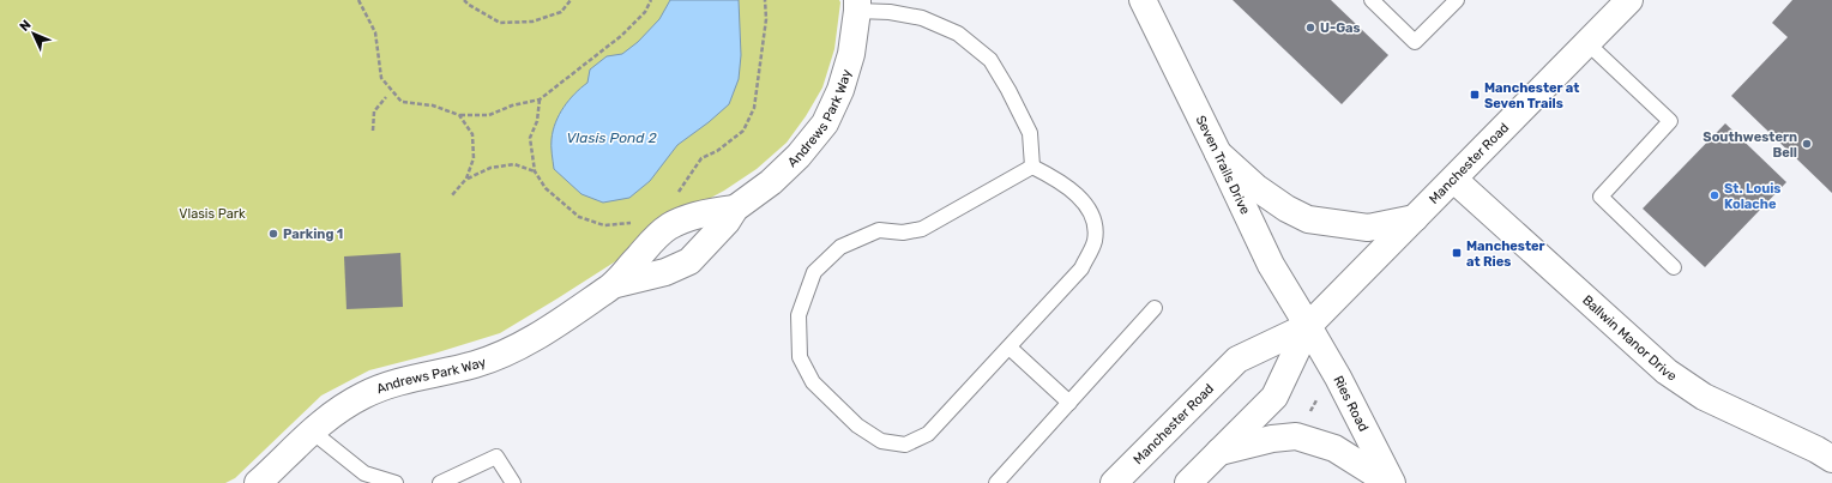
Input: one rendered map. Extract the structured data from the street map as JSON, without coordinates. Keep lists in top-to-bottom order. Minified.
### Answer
{"streets":{"main road":["Andrews Park Way","Manchester Road","Seven Trails Drive","Ballwin Manor Drive","Ries Road"]},"crossings":[["Manchester Road","Seven Trails Drive"],["Manchester Road","Ballwin Manor Drive"],["Manchester Road","Ries Road"],["Seven Trails Drive","Ries Road"]],"water":["Vlasis Pond 2"],"parks":["Vlasis Park"],"places":{"other":["U-Gas","Southwestern Bell","St. Louis Kolache","Parking 1"],"transit":["Manchester at Seven Trails","Manchester at Ries"]},"north":"top left"}
